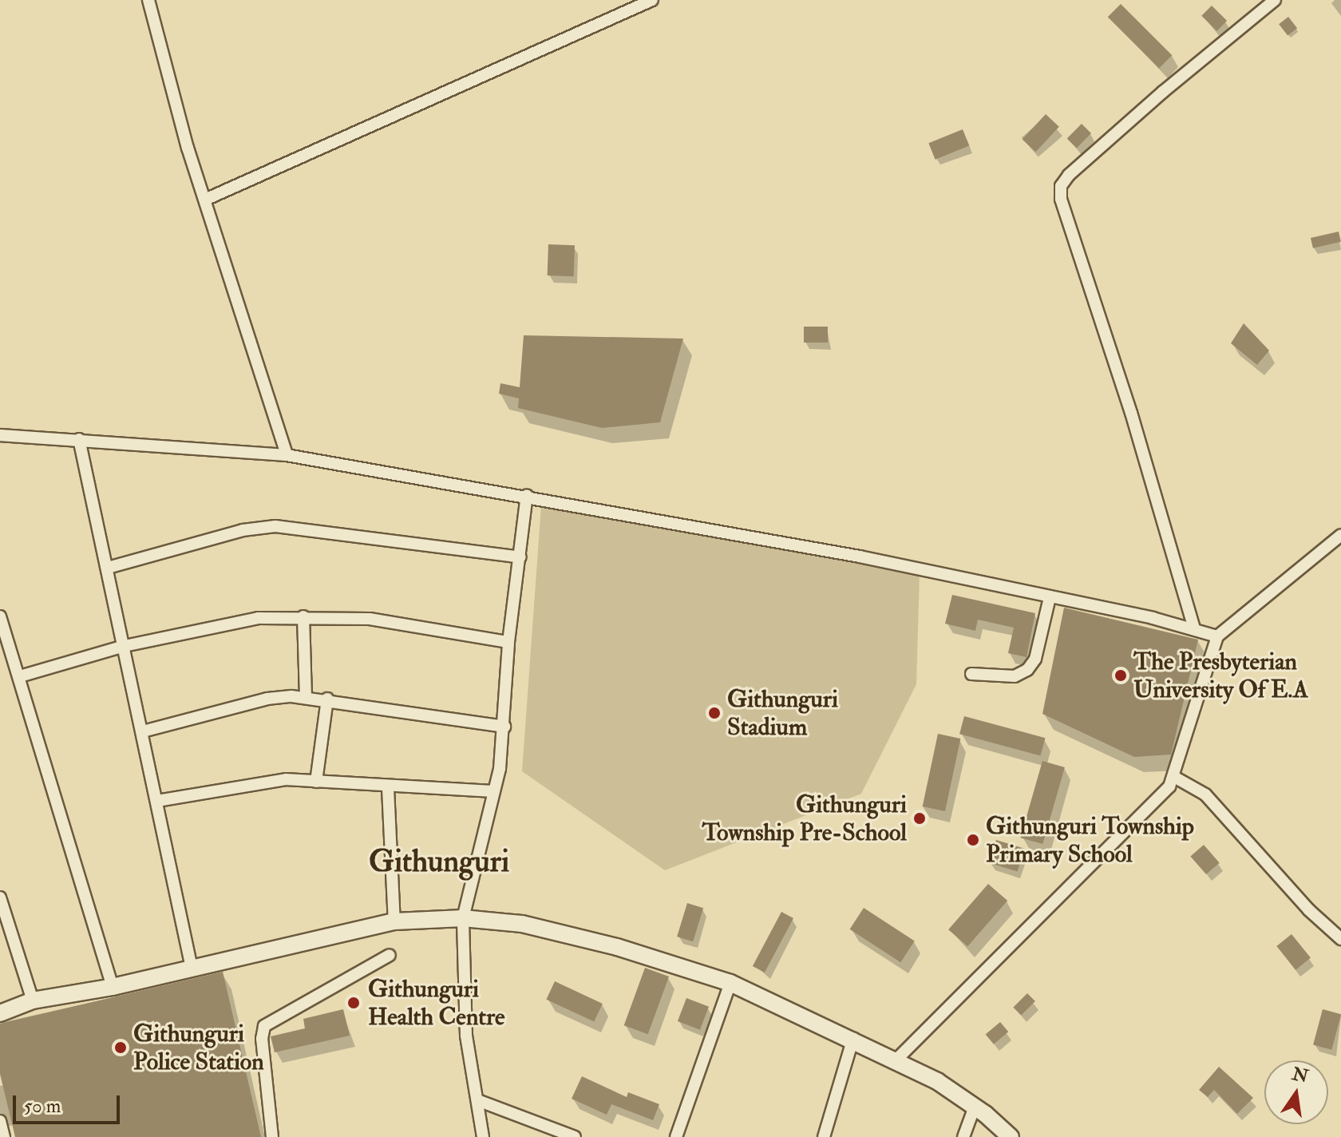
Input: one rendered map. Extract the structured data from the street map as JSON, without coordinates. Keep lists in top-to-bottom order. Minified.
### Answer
{"districts":["Githunguri"],"places":["The Presbyterian University Of E.A","Githunguri Stadium","Githunguri Township Pre-School","Githunguri Township Primary School","Githunguri Health Centre","Githunguri Police Station"],"scale_bar":"50 m","north":"top"}
